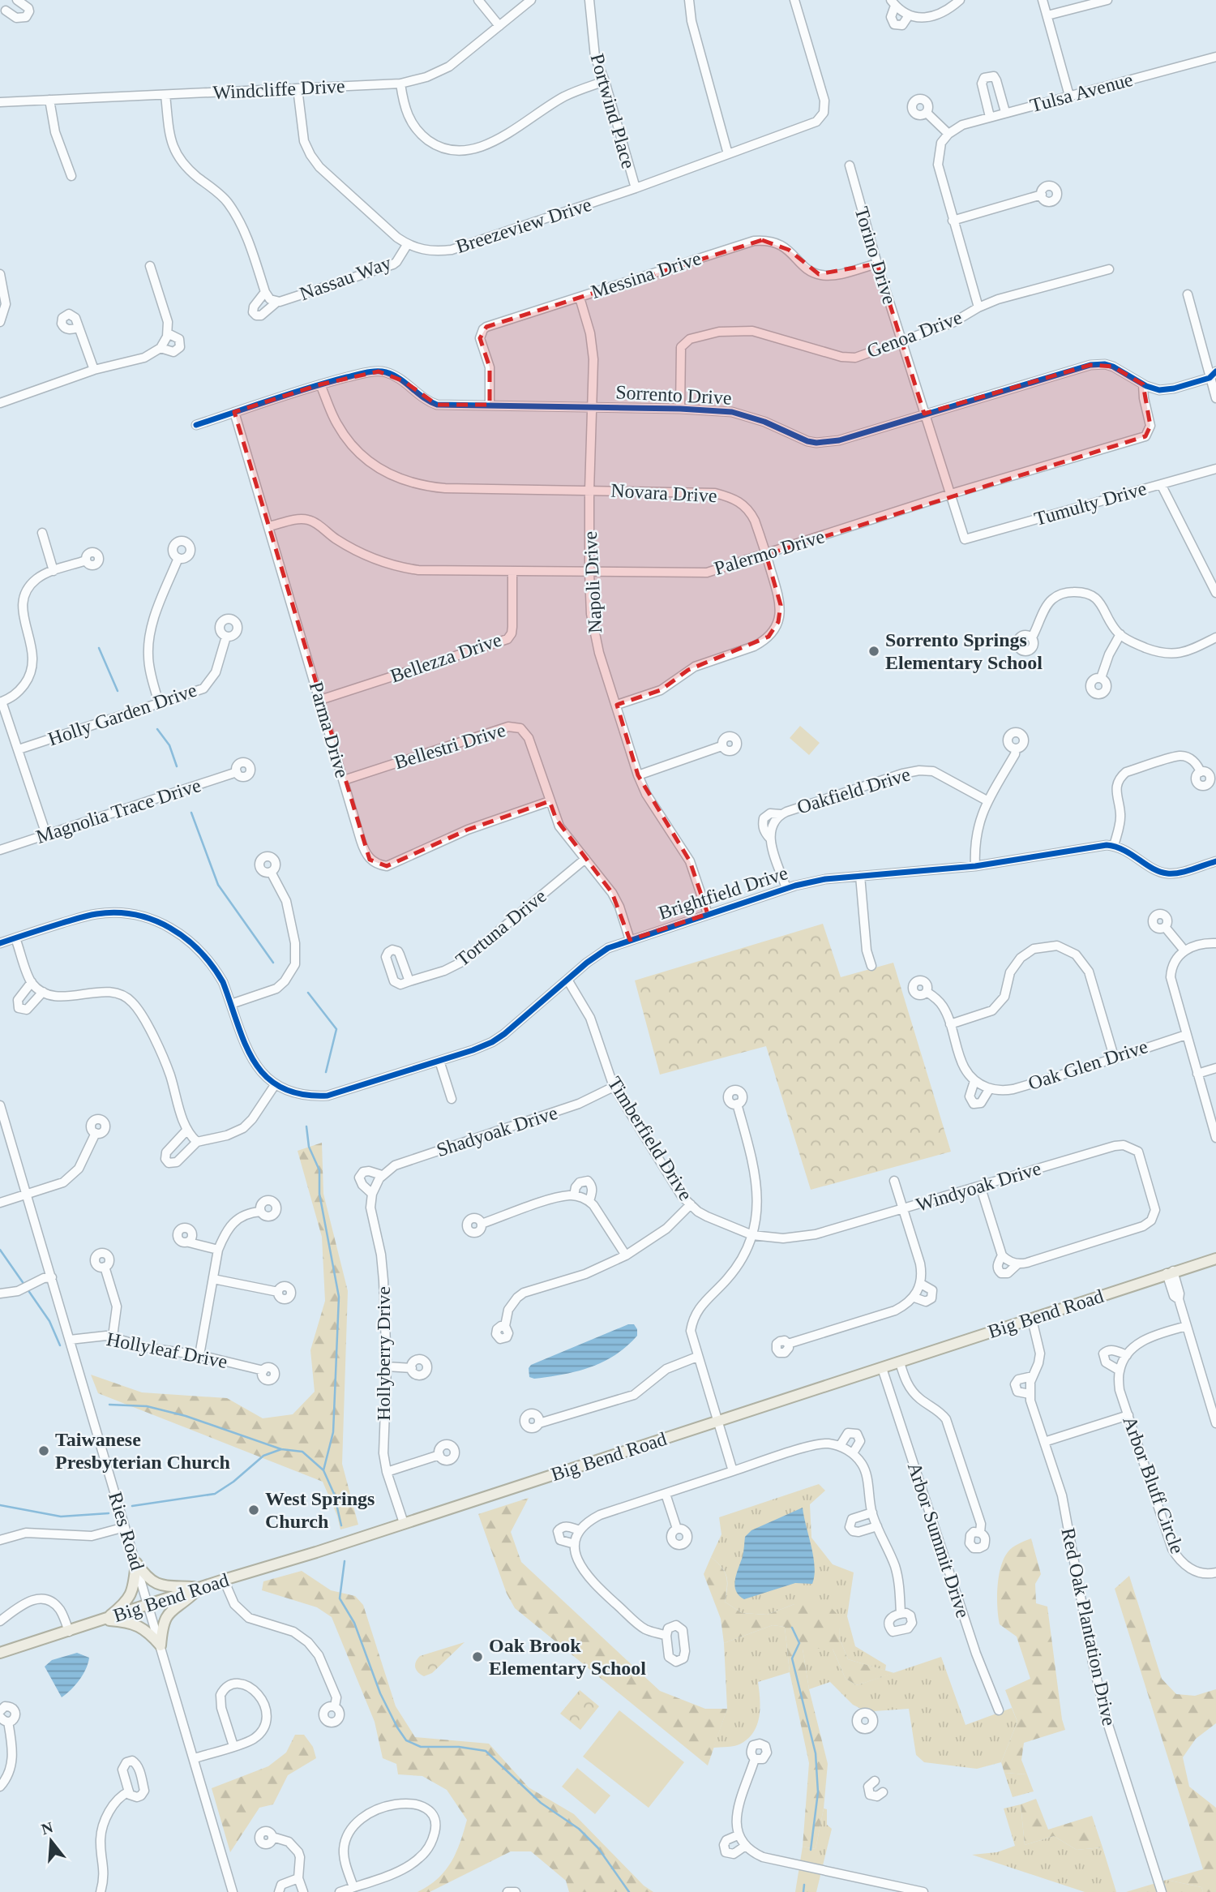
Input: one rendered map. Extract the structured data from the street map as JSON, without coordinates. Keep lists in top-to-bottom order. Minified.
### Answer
{"streets":{"main road":["Big Bend Road"],"street":["Windcliffe Drive","Tulsa Avenue","Portwind Place","Breezeview Drive","Torino Drive","Messina Drive","Nassau Way","Genoa Drive","Sorrento Drive","Novara Drive","Tumulty Drive","Palermo Drive","Napoli Drive","Bellezza Drive","Holly Garden Drive","Parma Drive","Bellestri Drive","Oakfield Drive","Magnolia Trace Drive","Brightfield Drive","Tortuna Drive","Oak Glen Drive","Shadyoak Drive","Timberfield Drive","Windyoak Drive","Hollyleaf Drive","Hollyberry Drive","Arbor Bluff Circle","Ries Road","Arbor Summit Drive","Red Oak Plantation Drive"]},"crossings":[["Windcliffe Drive","Nassau Way"],["Portwind Place","Breezeview Drive"],["Breezeview Drive","Nassau Way"],["Torino Drive","Messina Drive"],["Torino Drive","Genoa Drive"],["Torino Drive","Sorrento Drive"],["Torino Drive","Tumulty Drive"],["Torino Drive","Palermo Drive"],["Messina Drive","Sorrento Drive"],["Messina Drive","Napoli Drive"],["Genoa Drive","Sorrento Drive"],["Sorrento Drive","Novara Drive"],["Sorrento Drive","Palermo Drive"],["Sorrento Drive","Napoli Drive"],["Sorrento Drive","Parma Drive"],["Novara Drive","Palermo Drive"],["Novara Drive","Napoli Drive"],["Palermo Drive","Napoli Drive"],["Palermo Drive","Bellezza Drive"],["Palermo Drive","Parma Drive"],["Napoli Drive","Brightfield Drive"],["Bellezza Drive","Parma Drive"],["Parma Drive","Bellestri Drive"],["Bellestri Drive","Brightfield Drive"],["Bellestri Drive","Tortuna Drive"],["Oakfield Drive","Brightfield Drive"],["Brightfield Drive","Timberfield Drive"],["Shadyoak Drive","Timberfield Drive"],["Shadyoak Drive","Hollyberry Drive"],["Timberfield Drive","Windyoak Drive"],["Big Bend Road","Hollyberry Drive"],["Big Bend Road","Ries Road"],["Big Bend Road","Arbor Summit Drive"],["Big Bend Road","Red Oak Plantation Drive"],["Hollyleaf Drive","Ries Road"]],"places":["Sorrento Springs Elementary School","Taiwanese Presbyterian Church","West Springs Church","Oak Brook Elementary School"],"north":"top"}
